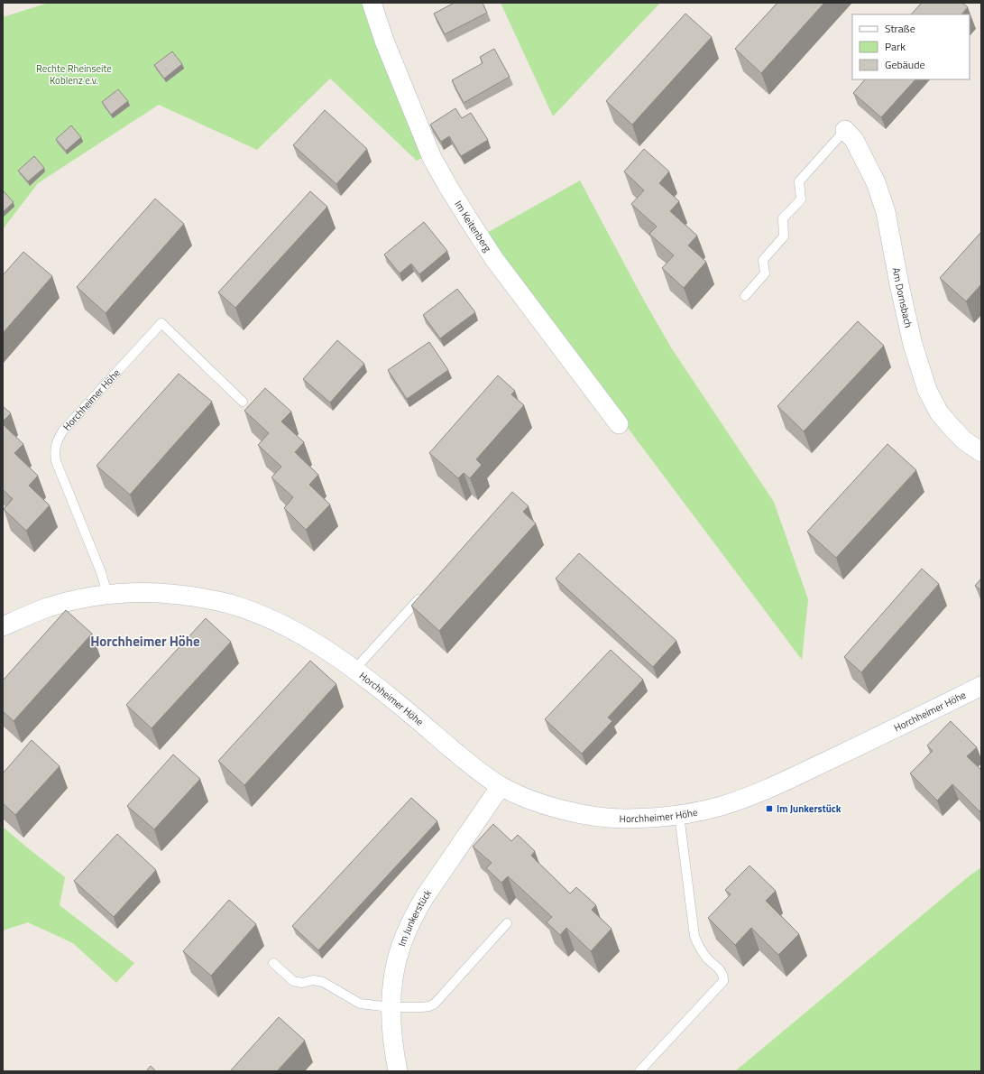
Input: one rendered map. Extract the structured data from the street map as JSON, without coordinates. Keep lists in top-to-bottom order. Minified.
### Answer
{"streets":{"street":["Im Keitenberg","Am Dornsbach","Horchheimer Höhe","Im Junkerstück"]},"crossings":[["Horchheimer Höhe","Im Junkerstück"]],"districts":["Horchheimer Höhe"],"parks":["Rechte Rheinseite Koblenz e.v."],"places":{"transit":["Im Junkerstück"]},"legend":["Straße","Park","Gebäude"]}
